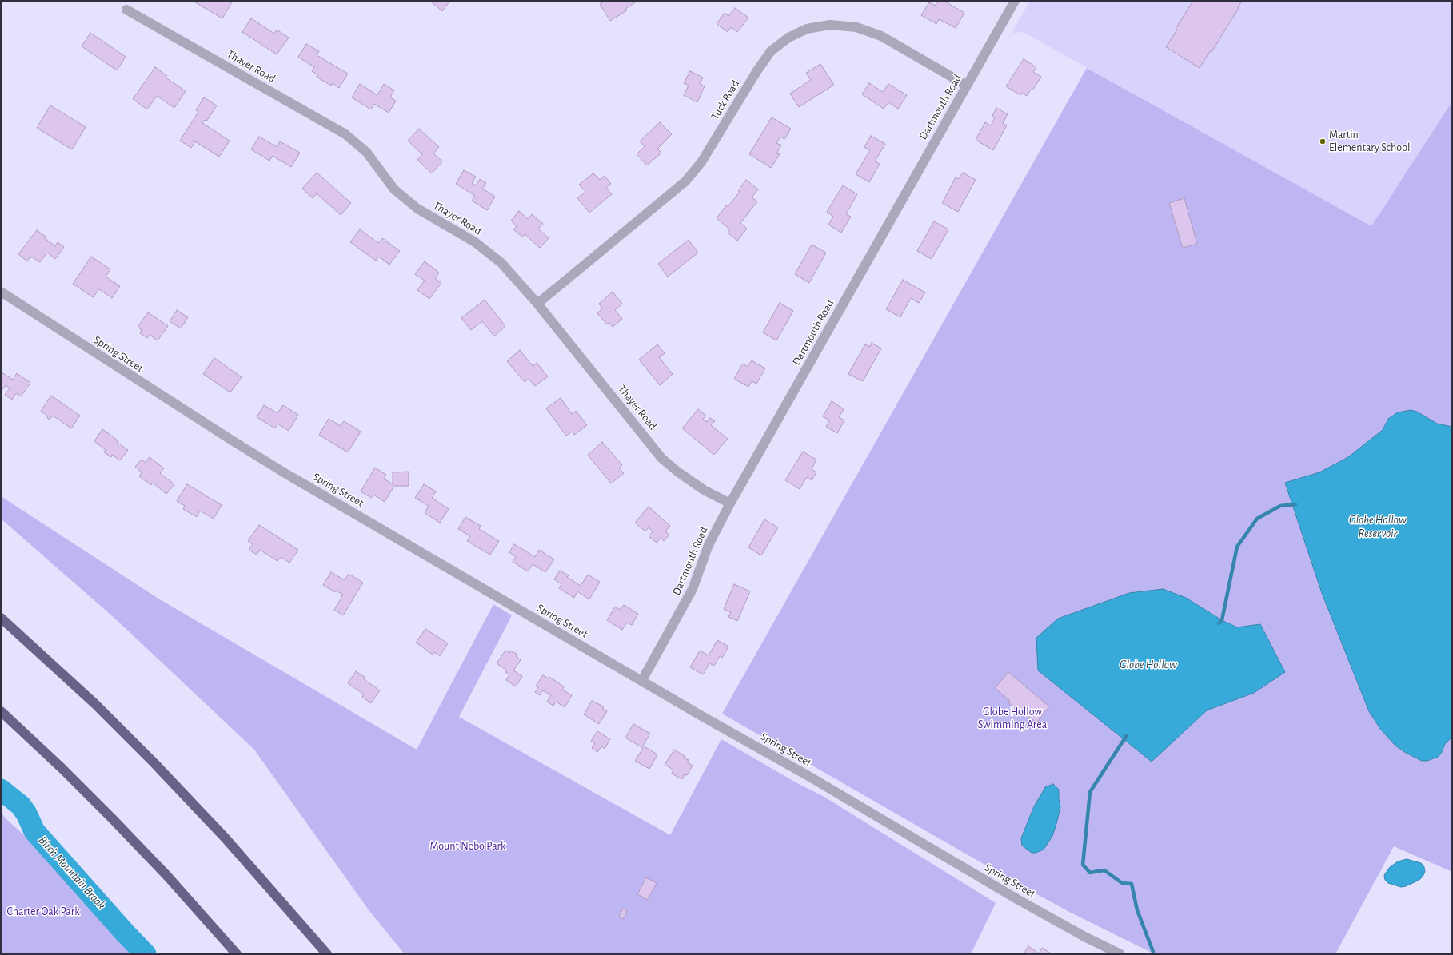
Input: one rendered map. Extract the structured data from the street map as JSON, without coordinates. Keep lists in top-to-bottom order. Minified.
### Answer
{"streets":{"street":["Thayer Road","Tuck Road","Dartmouth Road","Spring Street"]},"crossings":[["Thayer Road","Tuck Road"],["Thayer Road","Dartmouth Road"],["Tuck Road","Dartmouth Road"],["Dartmouth Road","Spring Street"]],"water":["Globe Hollow Reservoir","Globe Hollow","Birch Mountain Brook"],"parks":["Globe Hollow Swimming Area","Mount Nebo Park","Charter Oak Park"],"places":["Martin Elementary School"]}
